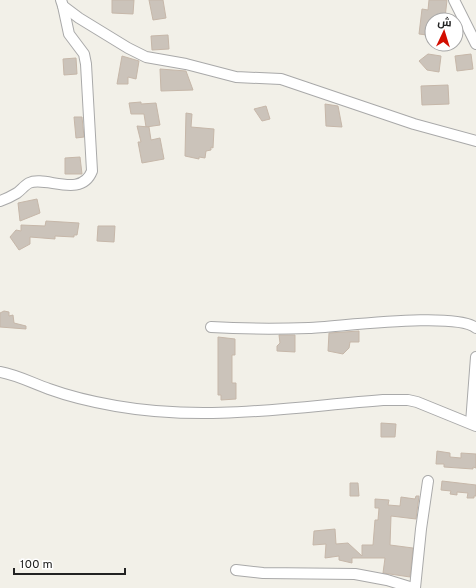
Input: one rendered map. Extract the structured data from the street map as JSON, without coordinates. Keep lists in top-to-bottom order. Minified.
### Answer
{"scale_bar":"100 m","north":"top"}
